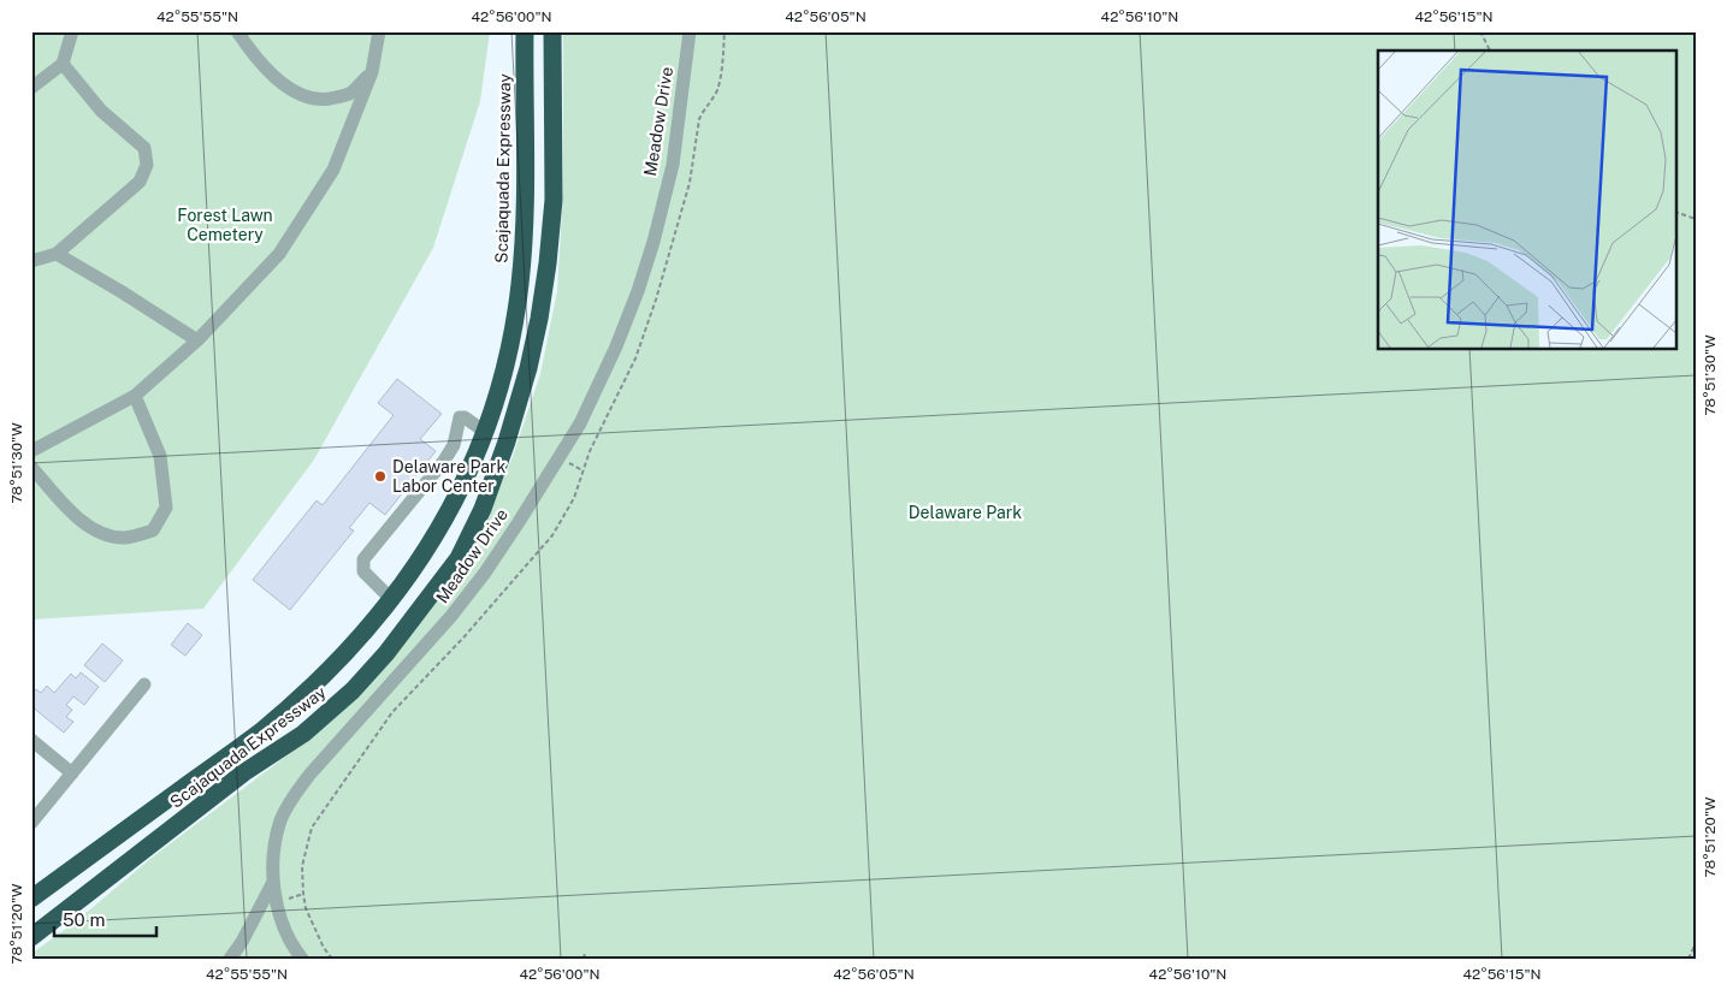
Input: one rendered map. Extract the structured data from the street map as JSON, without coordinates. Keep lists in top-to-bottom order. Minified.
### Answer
{"streets":{"highway":["Scajaquada Expressway"],"street":["Meadow Drive"]},"parks":["Forest Lawn Cemetery","Delaware Park"],"places":["Delaware Park Labor Center"],"scale_bar":"50 m","coordinates":["42°55'55\"N","42°56'00\"N","42°56'05\"N","42°56'10\"N","42°56'15\"N","78°51'30\"W","78°51'20\"W"]}
